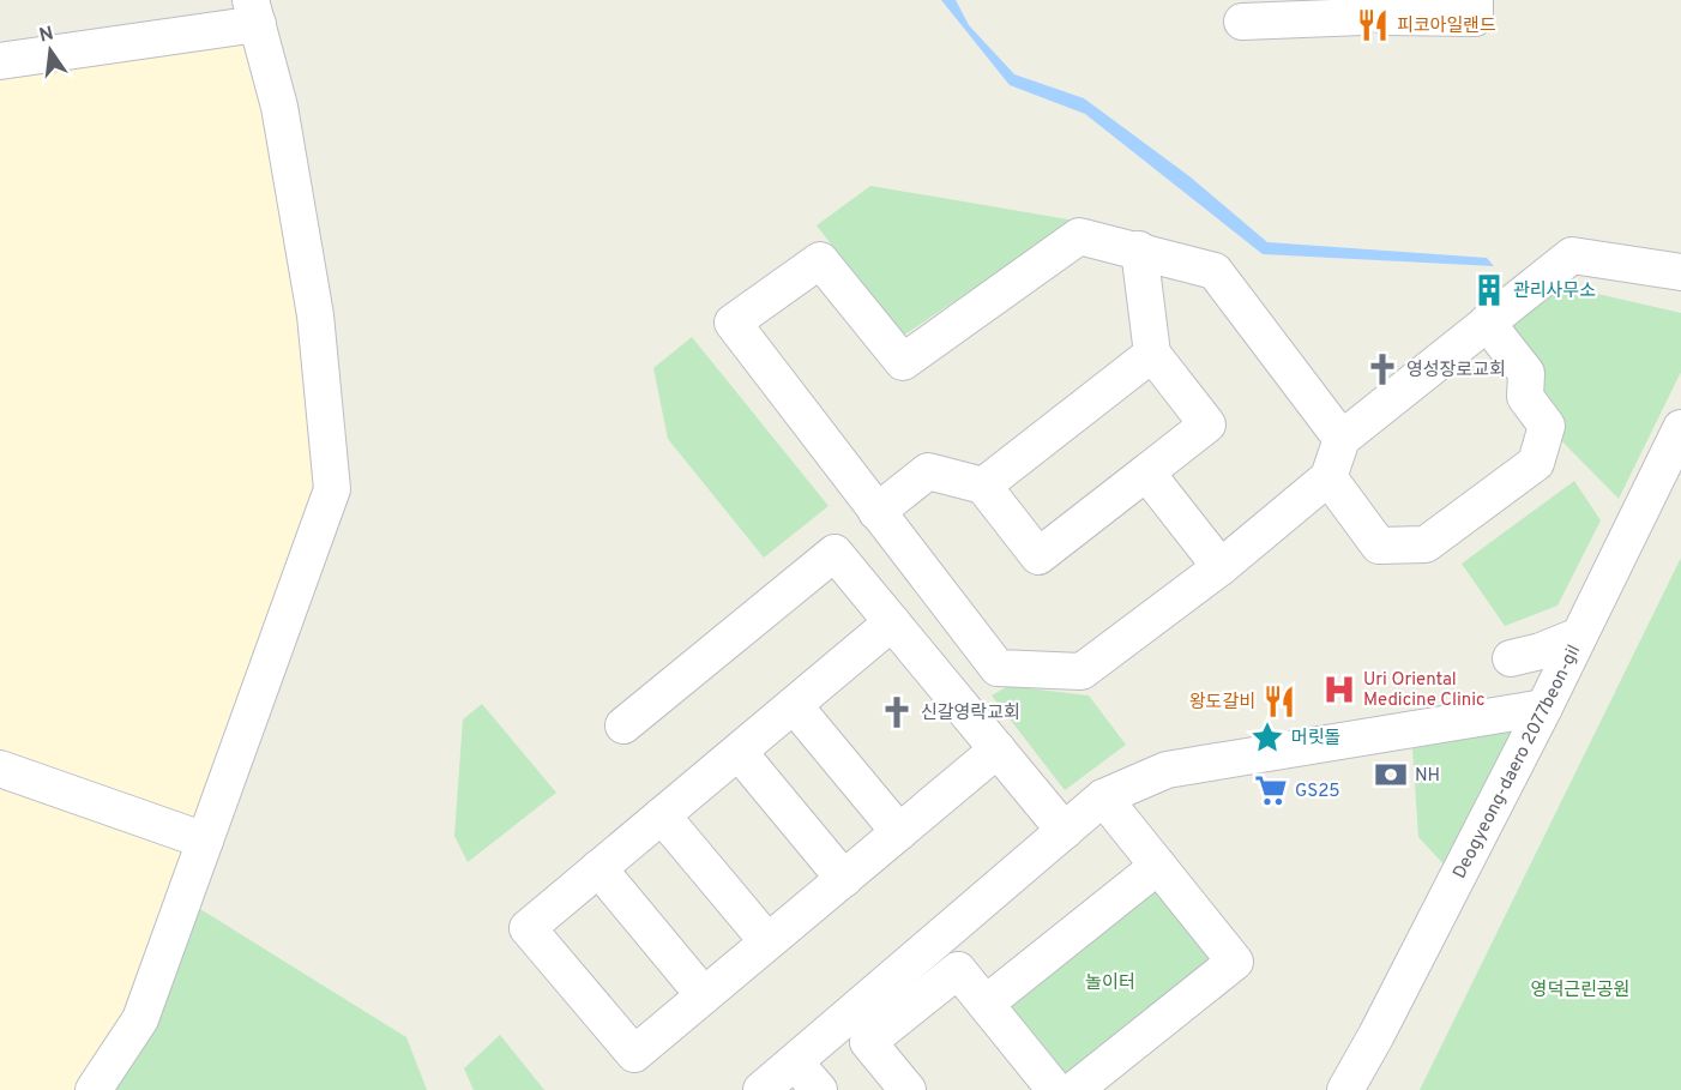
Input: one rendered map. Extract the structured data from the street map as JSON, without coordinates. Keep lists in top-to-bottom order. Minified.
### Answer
{"streets":{"street":["Deogyeong-daero 2077beon-gil"]},"parks":["놀이터","영덕근린공원"],"places":{"restaurant":["피코아일랜드","왕도갈비"],"building":["관리사무소"],"church":["영성장로교회","신갈영락교회"],"hospital":["Uri Oriental Medicine Clinic"],"place":["머릿돌"],"bank":["NH"],"supermarket":["GS25"]},"north":"top"}
